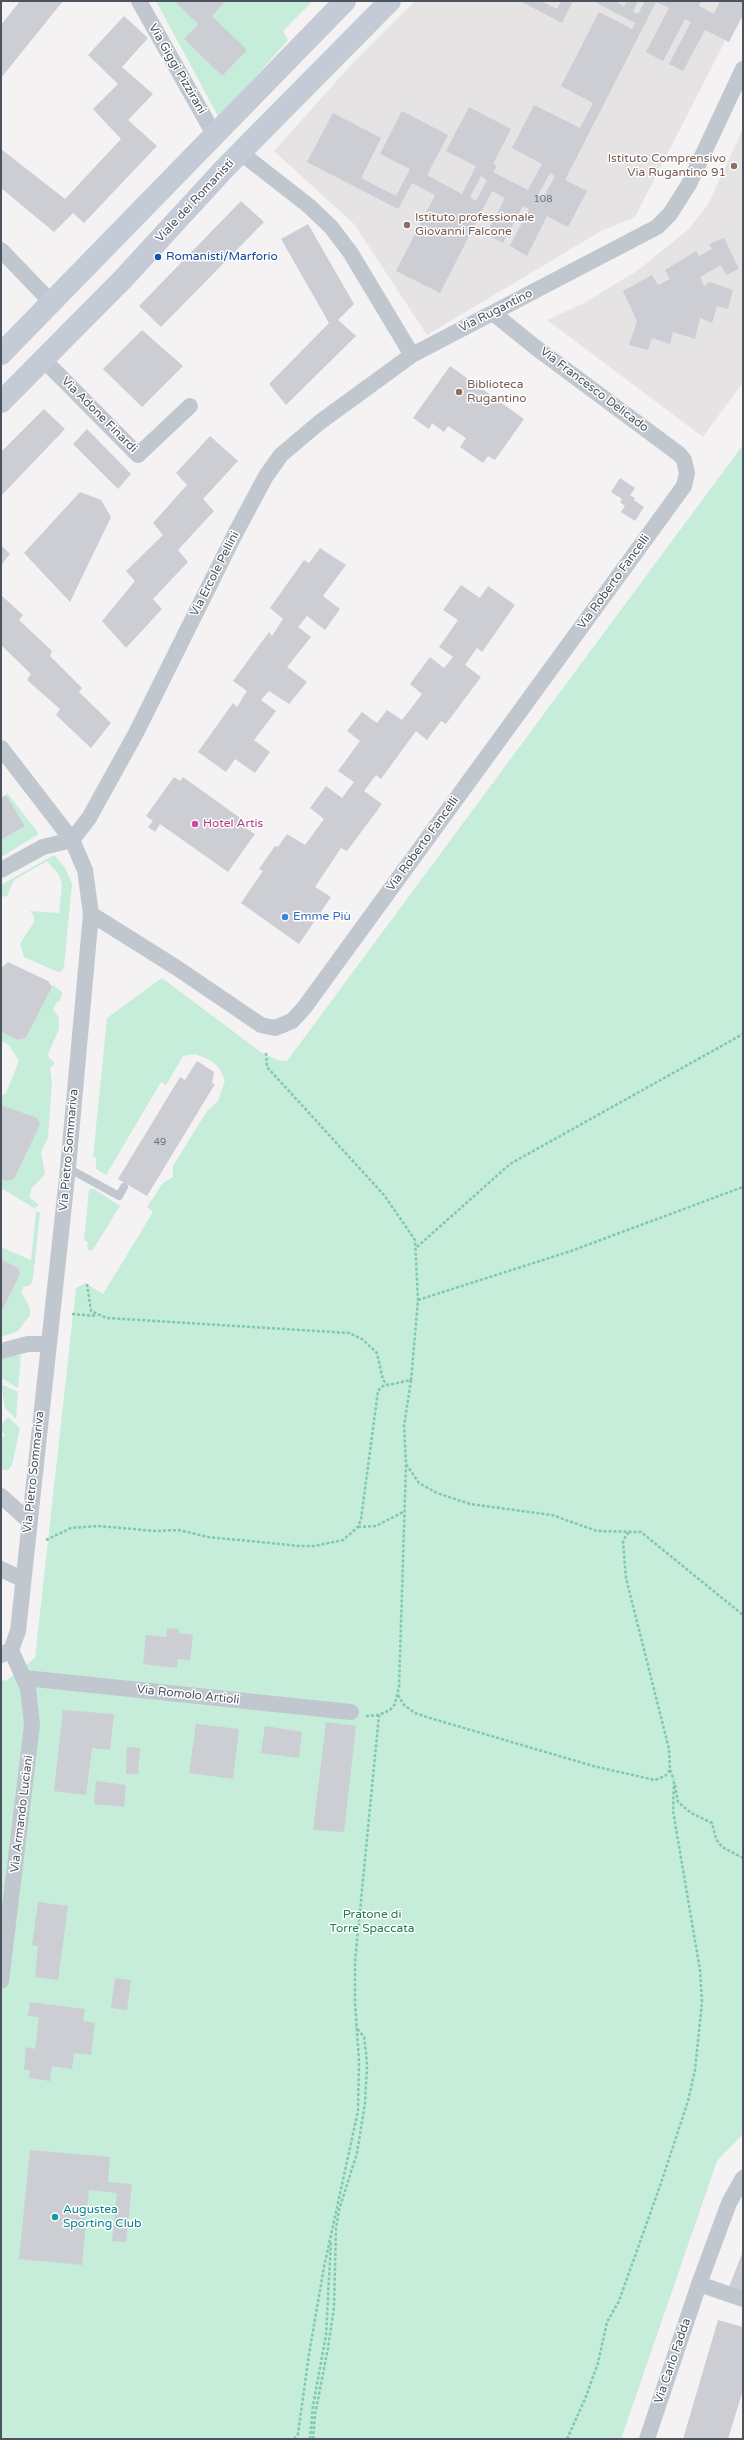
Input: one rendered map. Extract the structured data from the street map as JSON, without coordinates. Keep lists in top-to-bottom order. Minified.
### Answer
{"streets":{"street":["Via Giggi Pizzirani","Viale dei Romanisti","Via Rugantino","Via Francesco Delicado","Via Adone Finardi","Via Ercole Pellini","Via Roberto Fancelli","Via Pietro Sommariva","Via Romolo Artioli","Via Armando Luciani","Via Carlo Fadda"]},"crossings":[["Viale dei Romanisti","Via Adone Finardi"],["Via Rugantino","Via Francesco Delicado"],["Via Rugantino","Via Ercole Pellini"],["Via Francesco Delicado","Via Roberto Fancelli"],["Via Ercole Pellini","Via Pietro Sommariva"],["Via Roberto Fancelli","Via Pietro Sommariva"],["Via Pietro Sommariva","Via Armando Luciani"],["Via Romolo Artioli","Via Armando Luciani"]],"parks":["Pratone di Torre Spaccata"],"places":["Istituto Comprensivo Via Rugantino 91","Istituto professionale Giovanni Falcone","Romanisti/Marforio","Biblioteca Rugantino","Hotel Artis","Emme Più","Augustea Sporting Club"],"house_numbers":["108","49"]}
